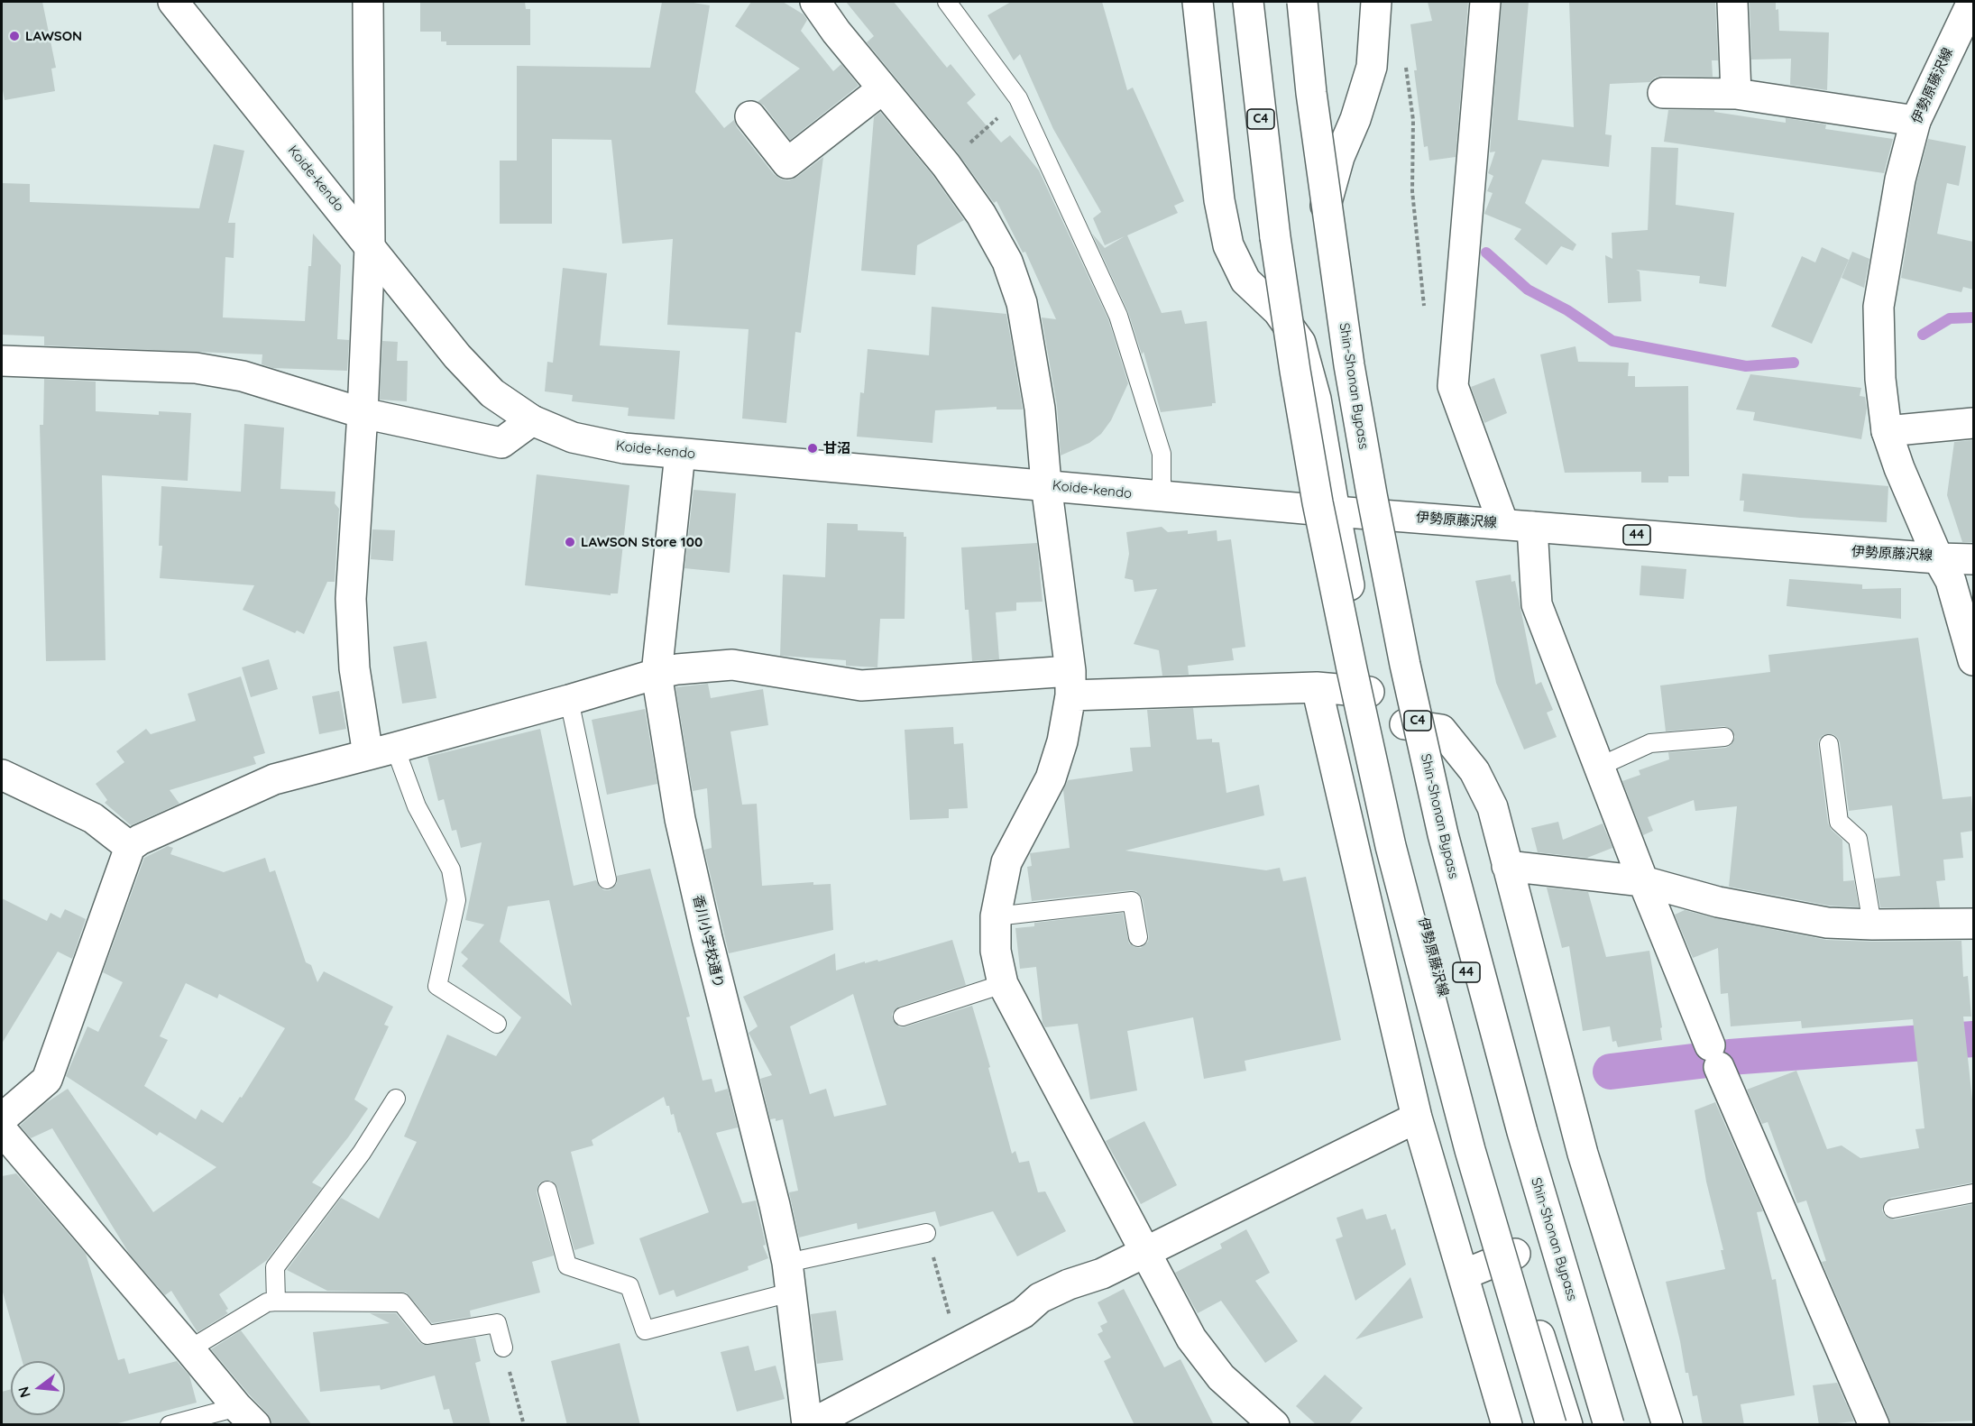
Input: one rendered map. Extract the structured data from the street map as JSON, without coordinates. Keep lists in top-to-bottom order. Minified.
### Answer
{"streets":{"main road":["伊勢原藤沢線","C4","Koide-kendo","Shin-Shonan Bypass","44","香川小学校通り"]},"crossings":[["伊勢原藤沢線","Koide-kendo"],["伊勢原藤沢線","44"],["Koide-kendo","香川小学校通り"]],"places":["LAWSON","甘沼","LAWSON Store 100"],"north":"left"}
